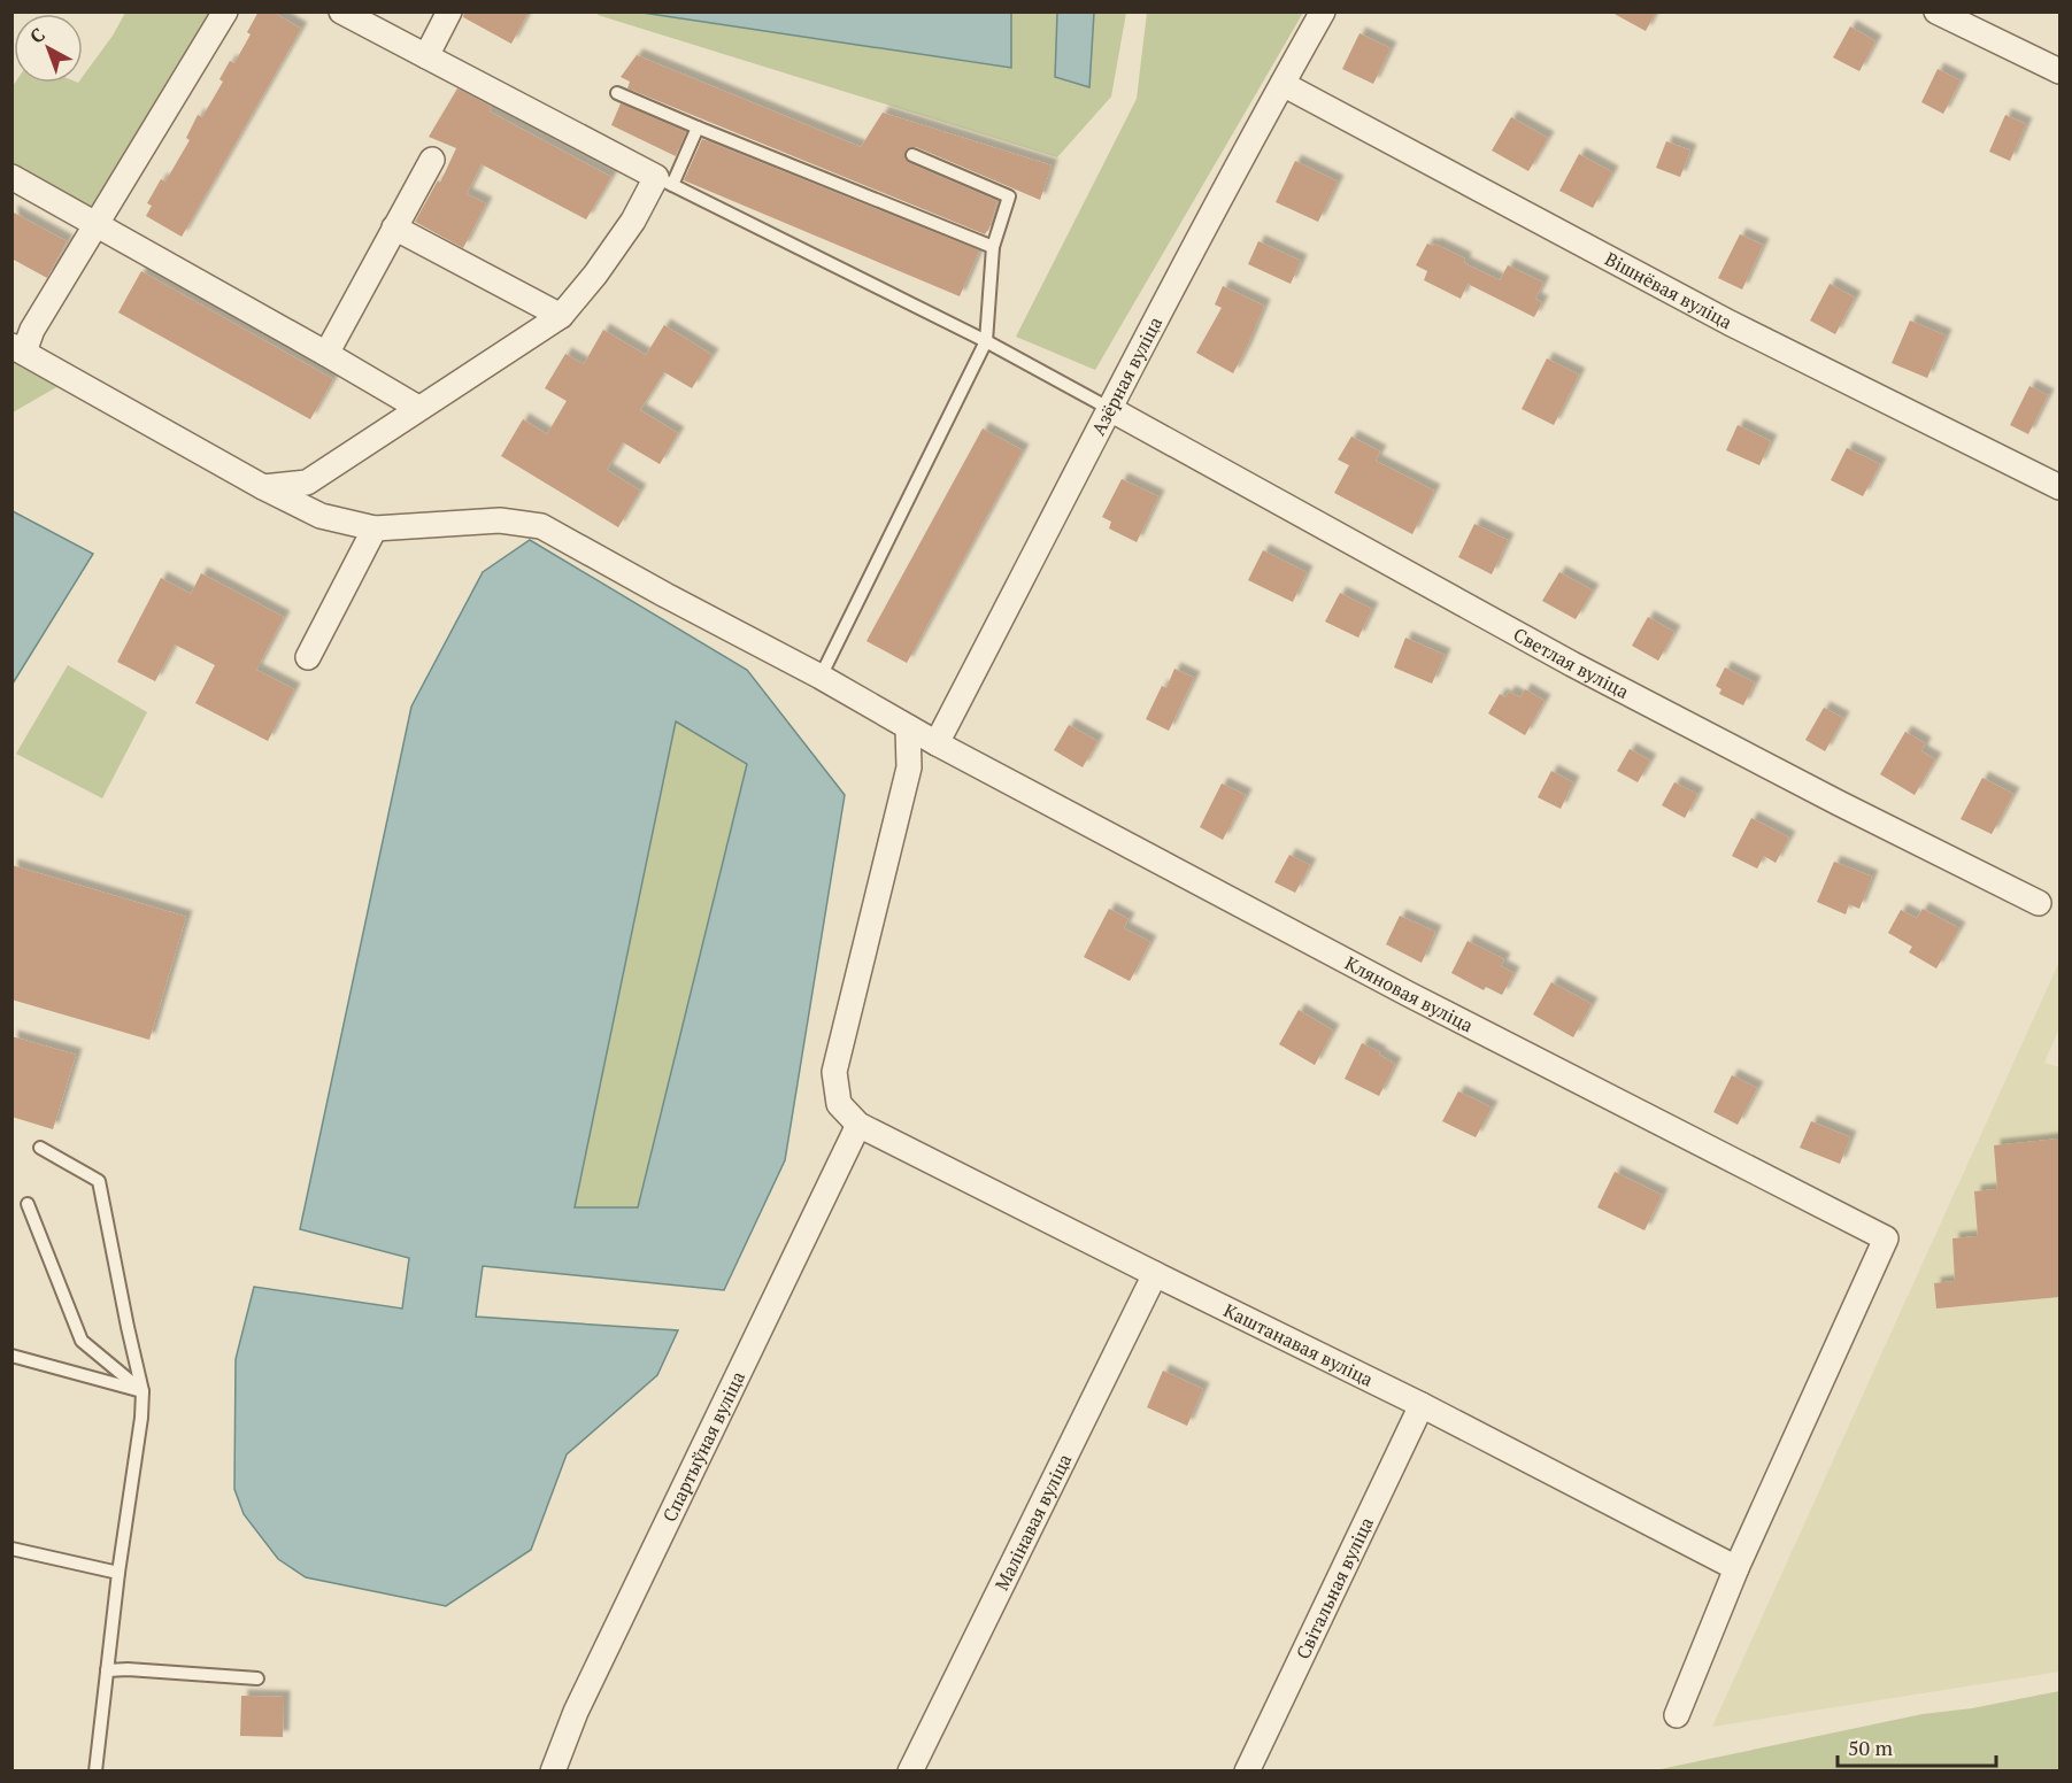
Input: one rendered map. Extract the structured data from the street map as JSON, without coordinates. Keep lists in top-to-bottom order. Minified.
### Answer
{"streets":{"street":["Вішнёвая вуліца","Азёрная вуліца","Светлая вуліца","Кляновая вуліца","Каштанавая вуліца","Спартыўная вуліца","Малінавая вуліца","Світальная вуліца"]},"crossings":[["Вішнёвая вуліца","Азёрная вуліца"],["Азёрная вуліца","Светлая вуліца"],["Азёрная вуліца","Кляновая вуліца"],["Кляновая вуліца","Каштанавая вуліца"],["Каштанавая вуліца","Спартыўная вуліца"],["Каштанавая вуліца","Малінавая вуліца"],["Каштанавая вуліца","Світальная вуліца"]],"scale_bar":"50 m","north":"top left"}
